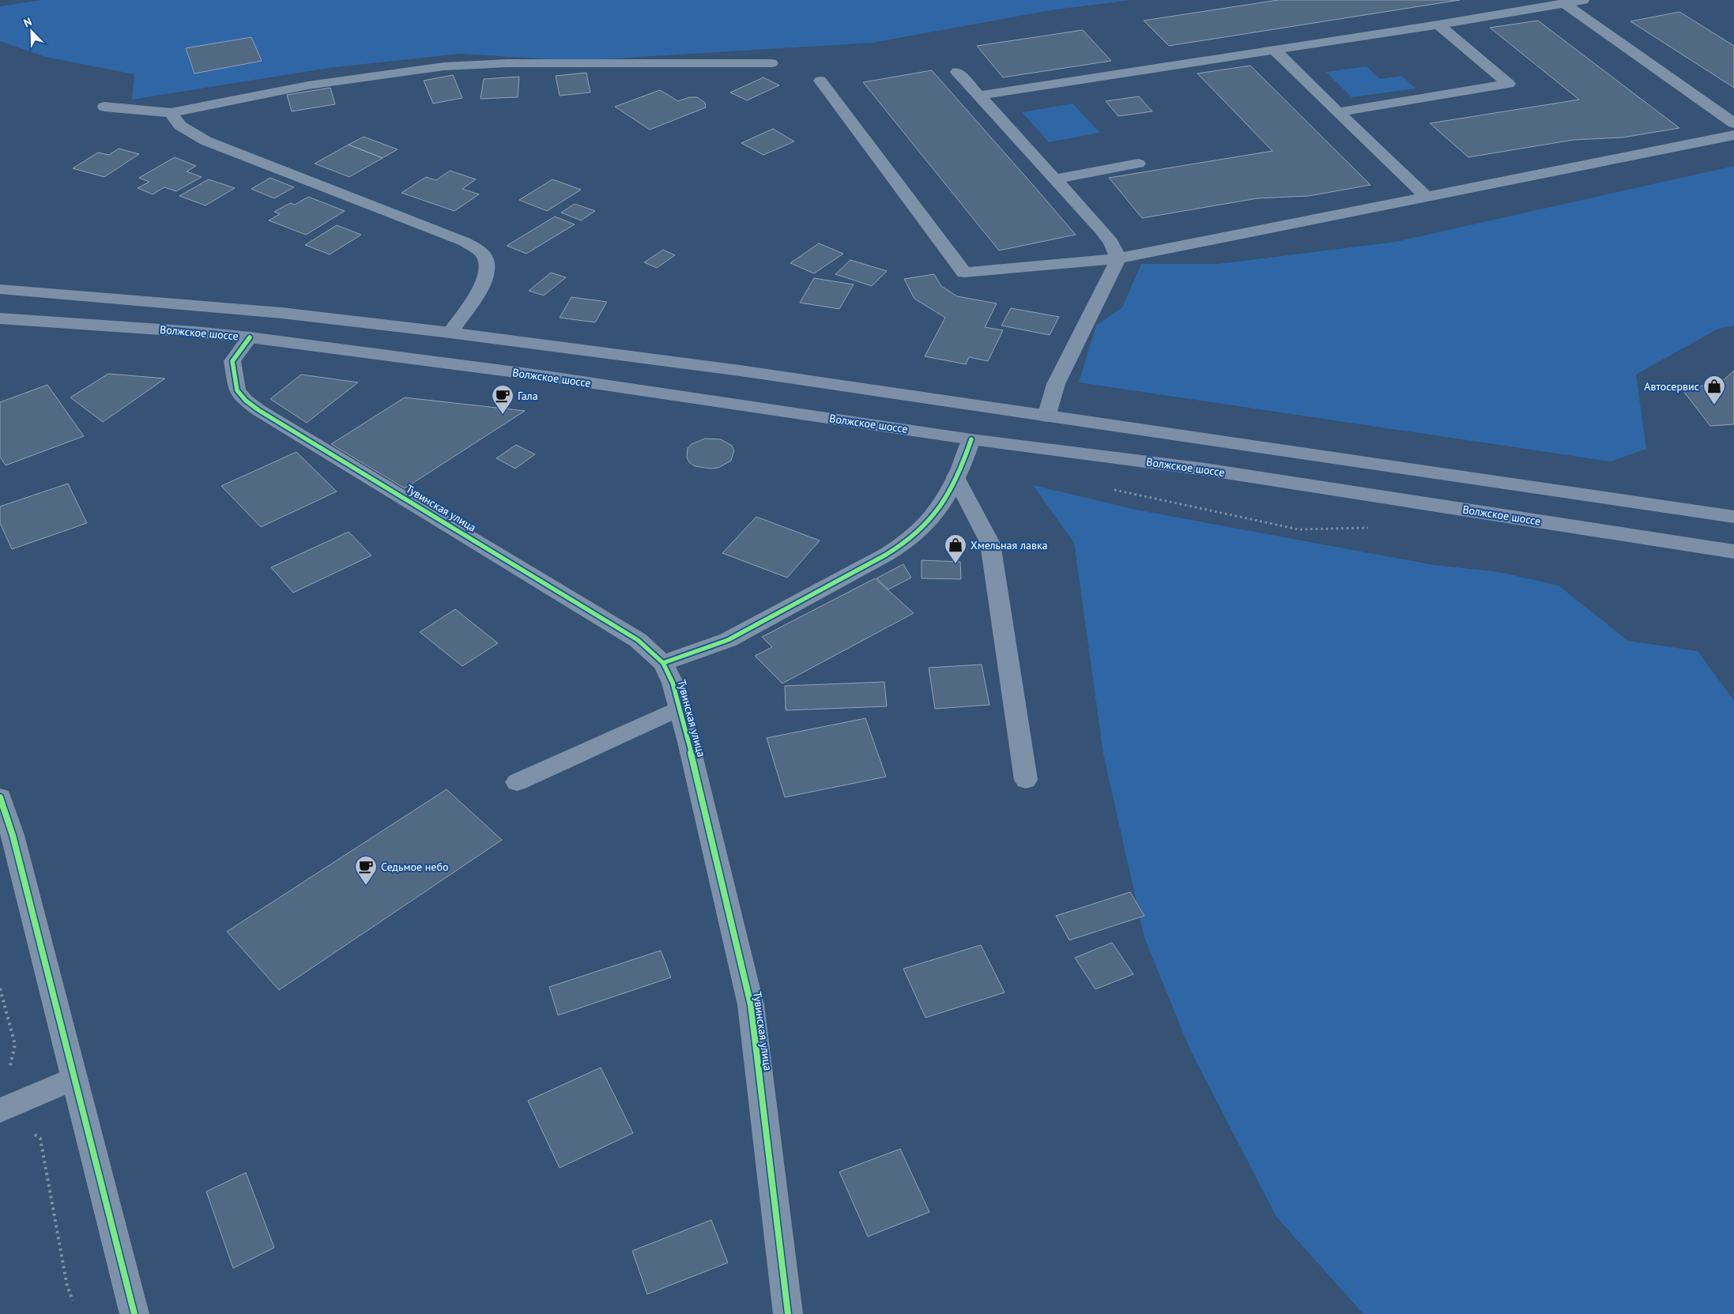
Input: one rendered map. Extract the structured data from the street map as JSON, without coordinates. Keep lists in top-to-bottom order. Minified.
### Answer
{"streets":{"main road":["Волжское шоссе"],"street":["Тувинская улица"]},"crossings":[["Волжское шоссе","Тувинская улица"]],"places":{"shop":["Автосервис","Хмельная лавка"],"cafe":["Гала","Седьмое небо"]},"north":"top left"}
